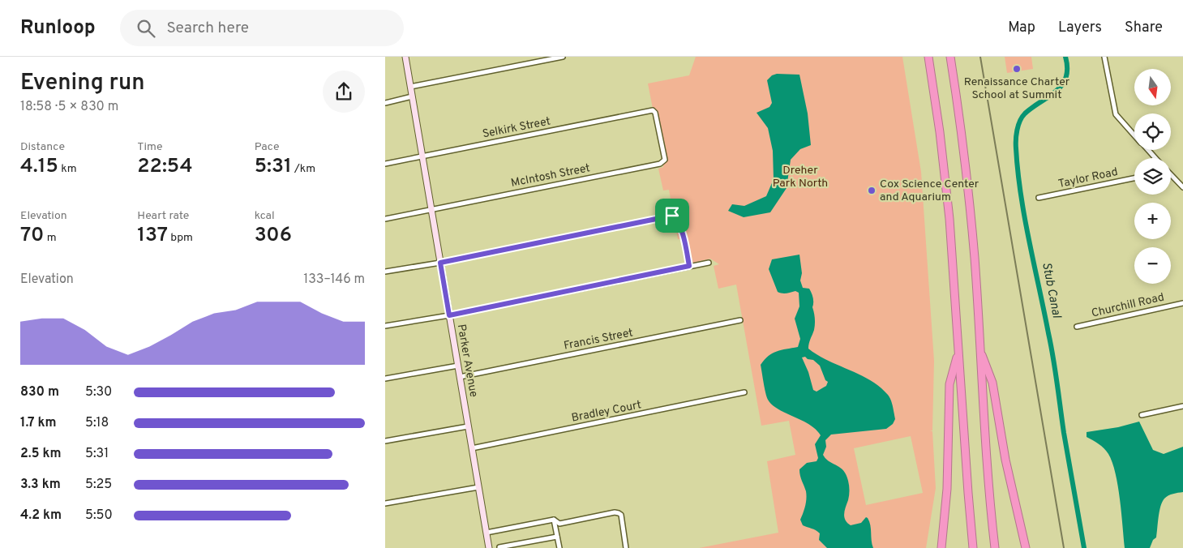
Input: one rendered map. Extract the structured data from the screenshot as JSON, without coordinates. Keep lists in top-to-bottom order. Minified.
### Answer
{"streets":{"street":["Selkirk Street","McIntosh Street","Taylor Road","Churchill Road","Francis Street","Parker Avenue","Bradley Court"]},"crossings":[["Selkirk Street","McIntosh Street"],["Selkirk Street","Parker Avenue"],["McIntosh Street","Parker Avenue"],["Francis Street","Parker Avenue"],["Parker Avenue","Bradley Court"]],"water":["Stub Canal"],"parks":["Dreher Park North"],"places":["Renaissance Charter School at Summit","Cox Science Center and Aquarium"],"north":"bottom","page":{"header":"Runloop","search":"Search here","nav":["Map","Layers","Share"],"heading":["Evening run","18:58 · 5 × 830 m"],"map_buttons":["+","−"],"stats":[["Distance","4.15 km"],["Time","22:54"],["Pace","5:31 /km"],["Elevation","70 m"],["Heart rate","137 bpm"],["kcal","306"]],"chart":["Elevation","133–146 m"],"list":[{"name":"830 m","note":"5:30"},{"name":"1.7 km","note":"5:18"},{"name":"2.5 km","note":"5:31"},{"name":"3.3 km","note":"5:25"},{"name":"4.2 km","note":"5:50"}]}}
